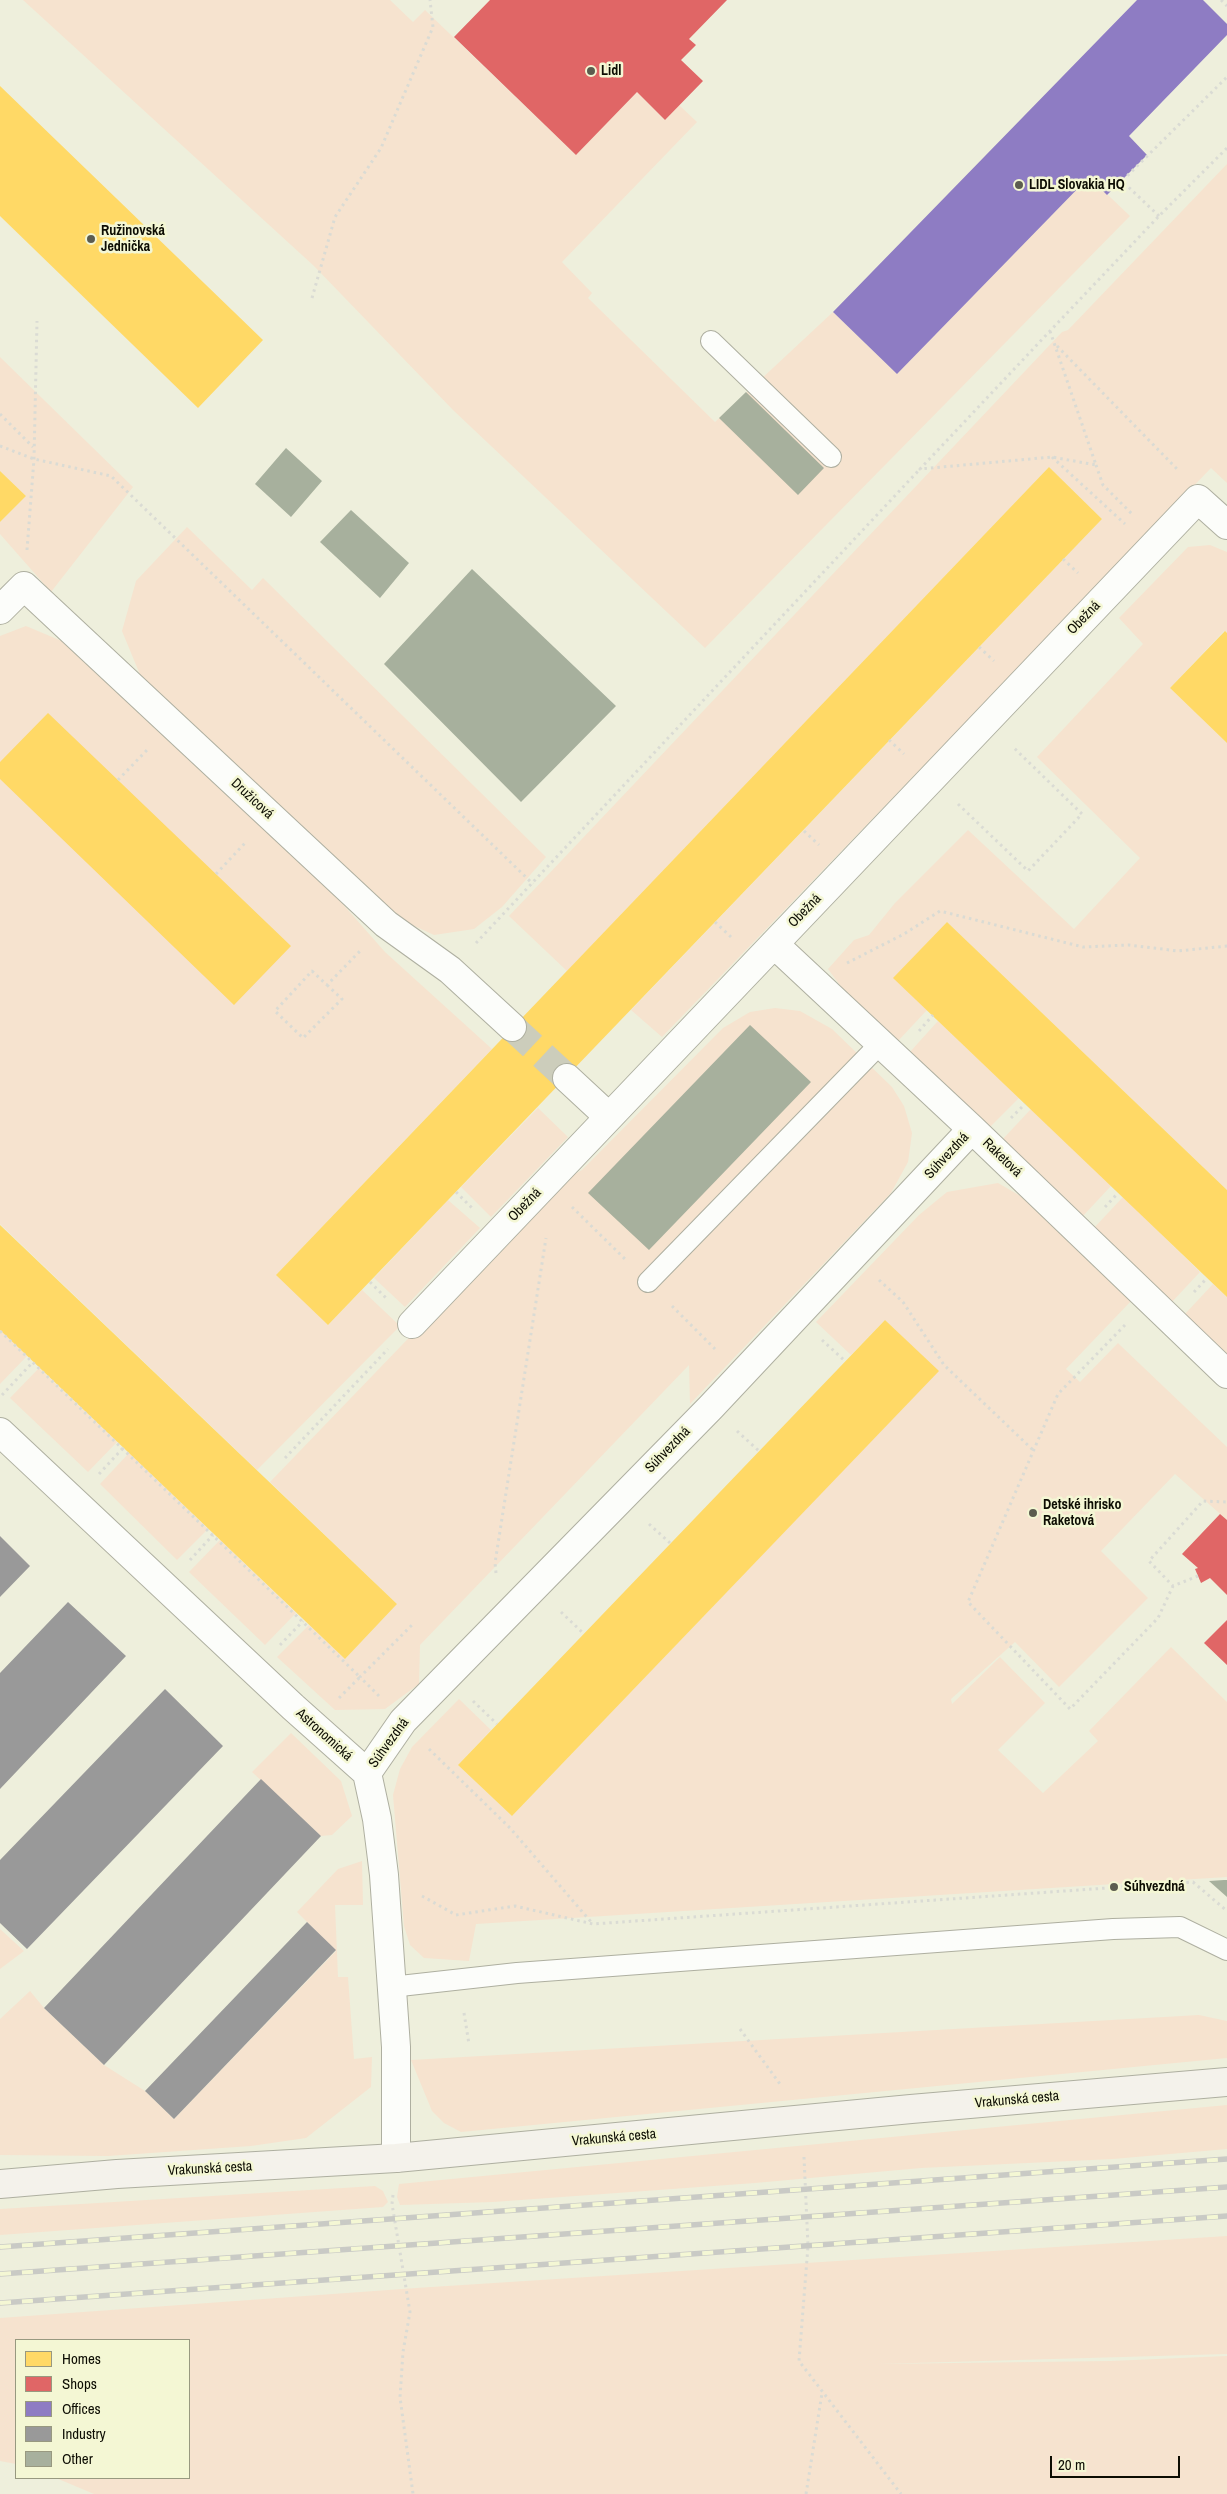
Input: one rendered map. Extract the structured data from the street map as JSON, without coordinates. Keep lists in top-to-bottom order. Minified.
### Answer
{"streets":{"main road":["Vrakunská cesta"],"street":["Obežná","Družicová","Súhvezdná","Raketová","Astronomická"]},"crossings":[["Obežná","Raketová"],["Súhvezdná","Raketová"],["Súhvezdná","Astronomická"]],"places":["Lidl","LIDL Slovakia HQ","Ružinovská Jednička","Detské ihrisko Raketová","Súhvezdná"],"legend":["Homes","Shops","Offices","Industry","Other"],"scale_bar":"20 m"}
